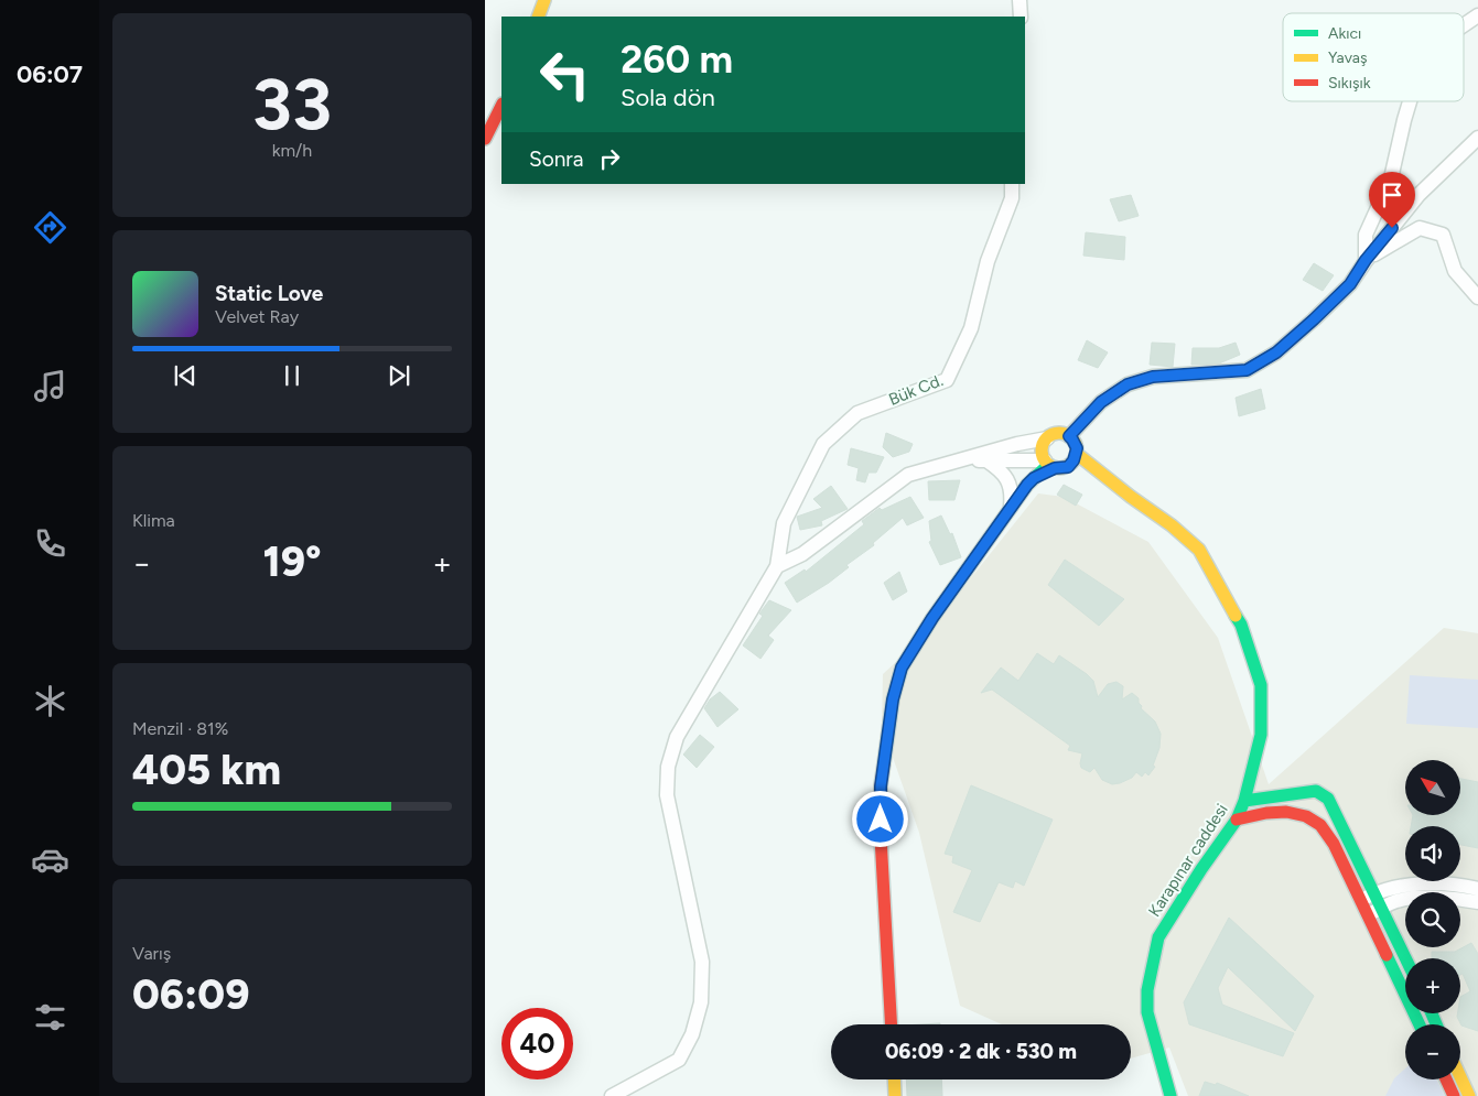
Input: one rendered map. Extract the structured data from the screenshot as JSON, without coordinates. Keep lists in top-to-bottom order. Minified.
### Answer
{"streets":{"street":["Bük Cd.","Karapınar caddesi"]},"legend":["Akıcı","Yavaş","Sıkışık"],"north":"top left","page":{"tabs":"06:07","tile":[["33","km/h"],"Klima",["Menzil · 81%","405 km"],["Varış","06:09"]],"turn":["260 m","Sola dön"],"then":"Sonra","song":["Static Love","Velvet Ray"],"heat":["−","19°","+"],"map_buttons":["+","−"],"limit":"40","trip":"06:09 · 2 dk · 530 m"}}
